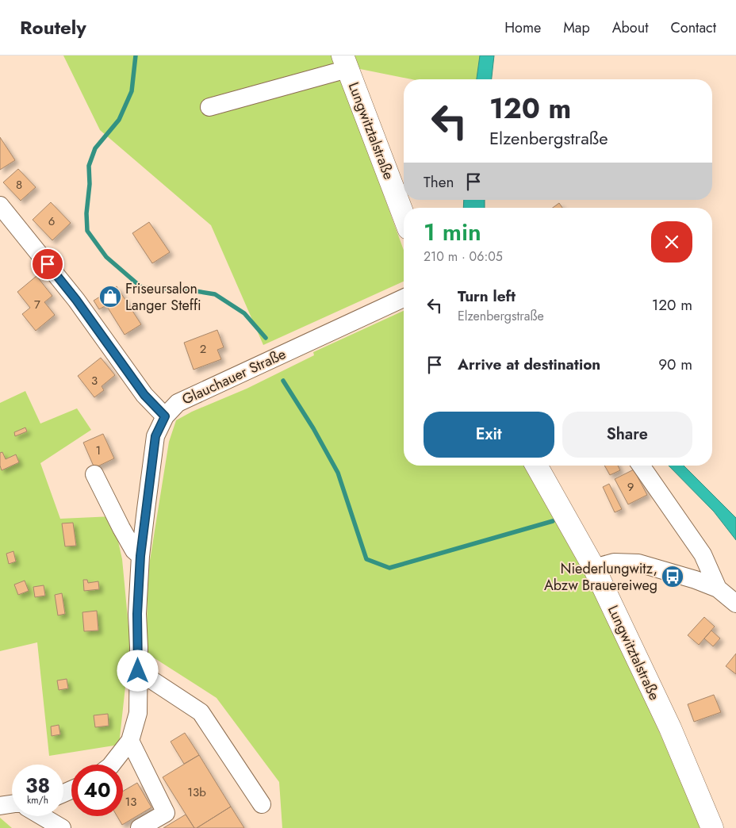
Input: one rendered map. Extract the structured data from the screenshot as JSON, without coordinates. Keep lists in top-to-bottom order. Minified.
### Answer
{"streets":{"main road":["Lungwitztalstraße"],"street":["Glauchauer Straße"]},"places":{"shop":["Friseursalon Langer Steffi"],"bus stop":["Niederlungwitz, Abzw Brauereiweg"]},"house_numbers":["8","6","7","2","3","1","9","13b","13"],"page":{"header":"Routely","nav":["Home","Map","About","Contact"],"turn":["120 m","Elzenbergstraße"],"then":"Then","heading":["1 min","210 m · 06:05"],"list":[{"name":"Turn left","note":"Elzenbergstraße","value":"120 m"},{"name":"Arrive at destination","value":"90 m"}],"buttons":["Exit","Share"],"speed":"38 km/h","limit":"40"}}
